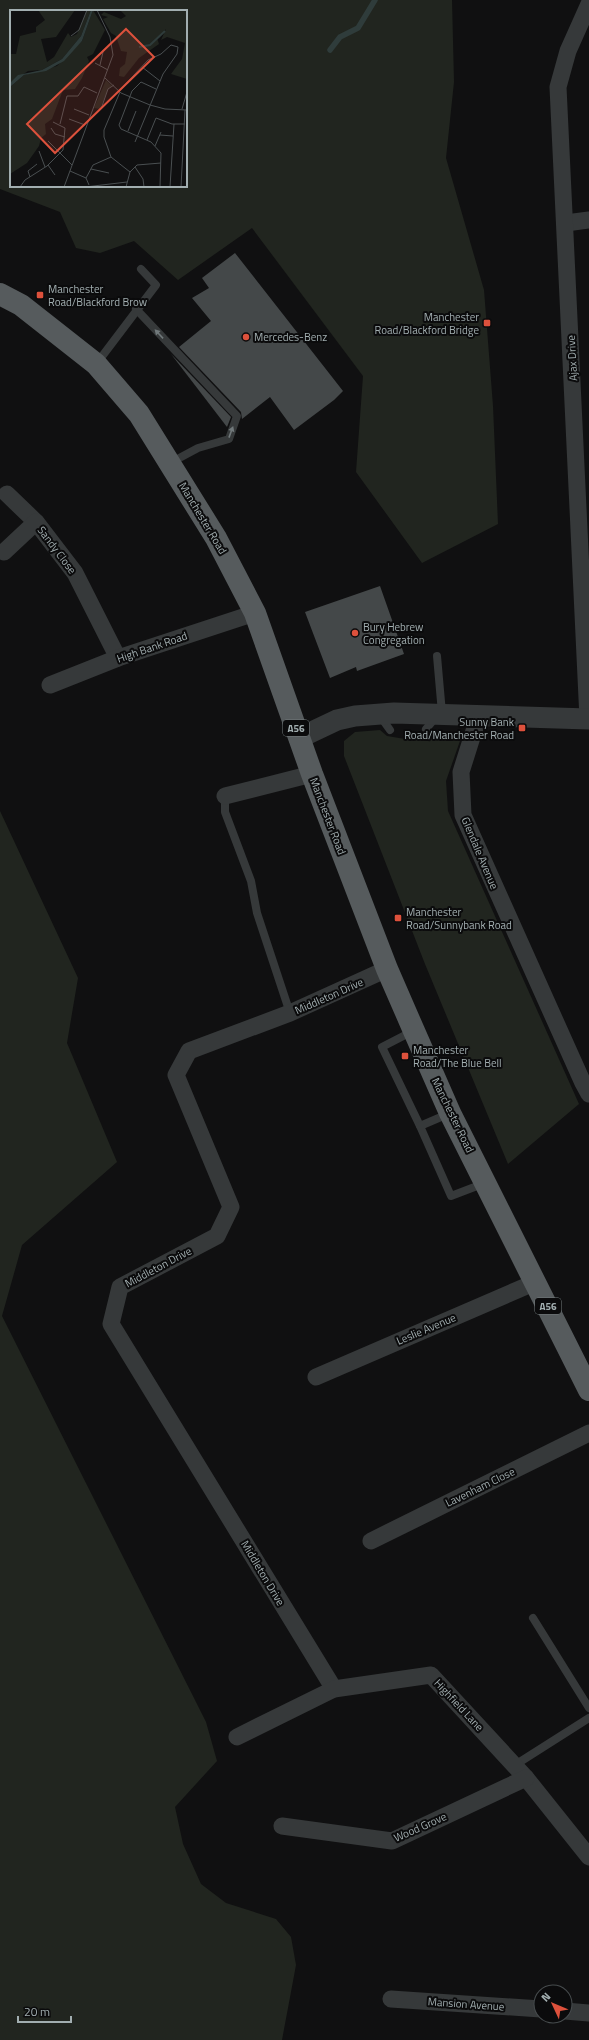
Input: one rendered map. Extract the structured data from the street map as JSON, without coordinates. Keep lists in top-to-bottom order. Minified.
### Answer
{"streets":{"highway":["Manchester Road","A56"],"street":["Ajax Drive","Sandy Close","High Bank Road","Glendale Avenue","Middleton Drive","Leslie Avenue","Lavenham Close","Highfield Lane","Wood Grove","Mansion Avenue"]},"crossings":[["Manchester Road","High Bank Road"],["Manchester Road","Middleton Drive"],["Manchester Road","Leslie Avenue"],["Sandy Close","High Bank Road"],["Middleton Drive","Highfield Lane"],["Highfield Lane","Wood Grove"]],"places":{"transit":["Manchester Road/Blackford Brow","Manchester Road/Blackford Bridge","Sunny Bank Road/Manchester Road","Manchester Road/Sunnybank Road","Manchester Road/The Blue Bell"],"other":["Mercedes-Benz","Bury Hebrew Congregation"]},"scale_bar":"20 m","north":"top left"}
